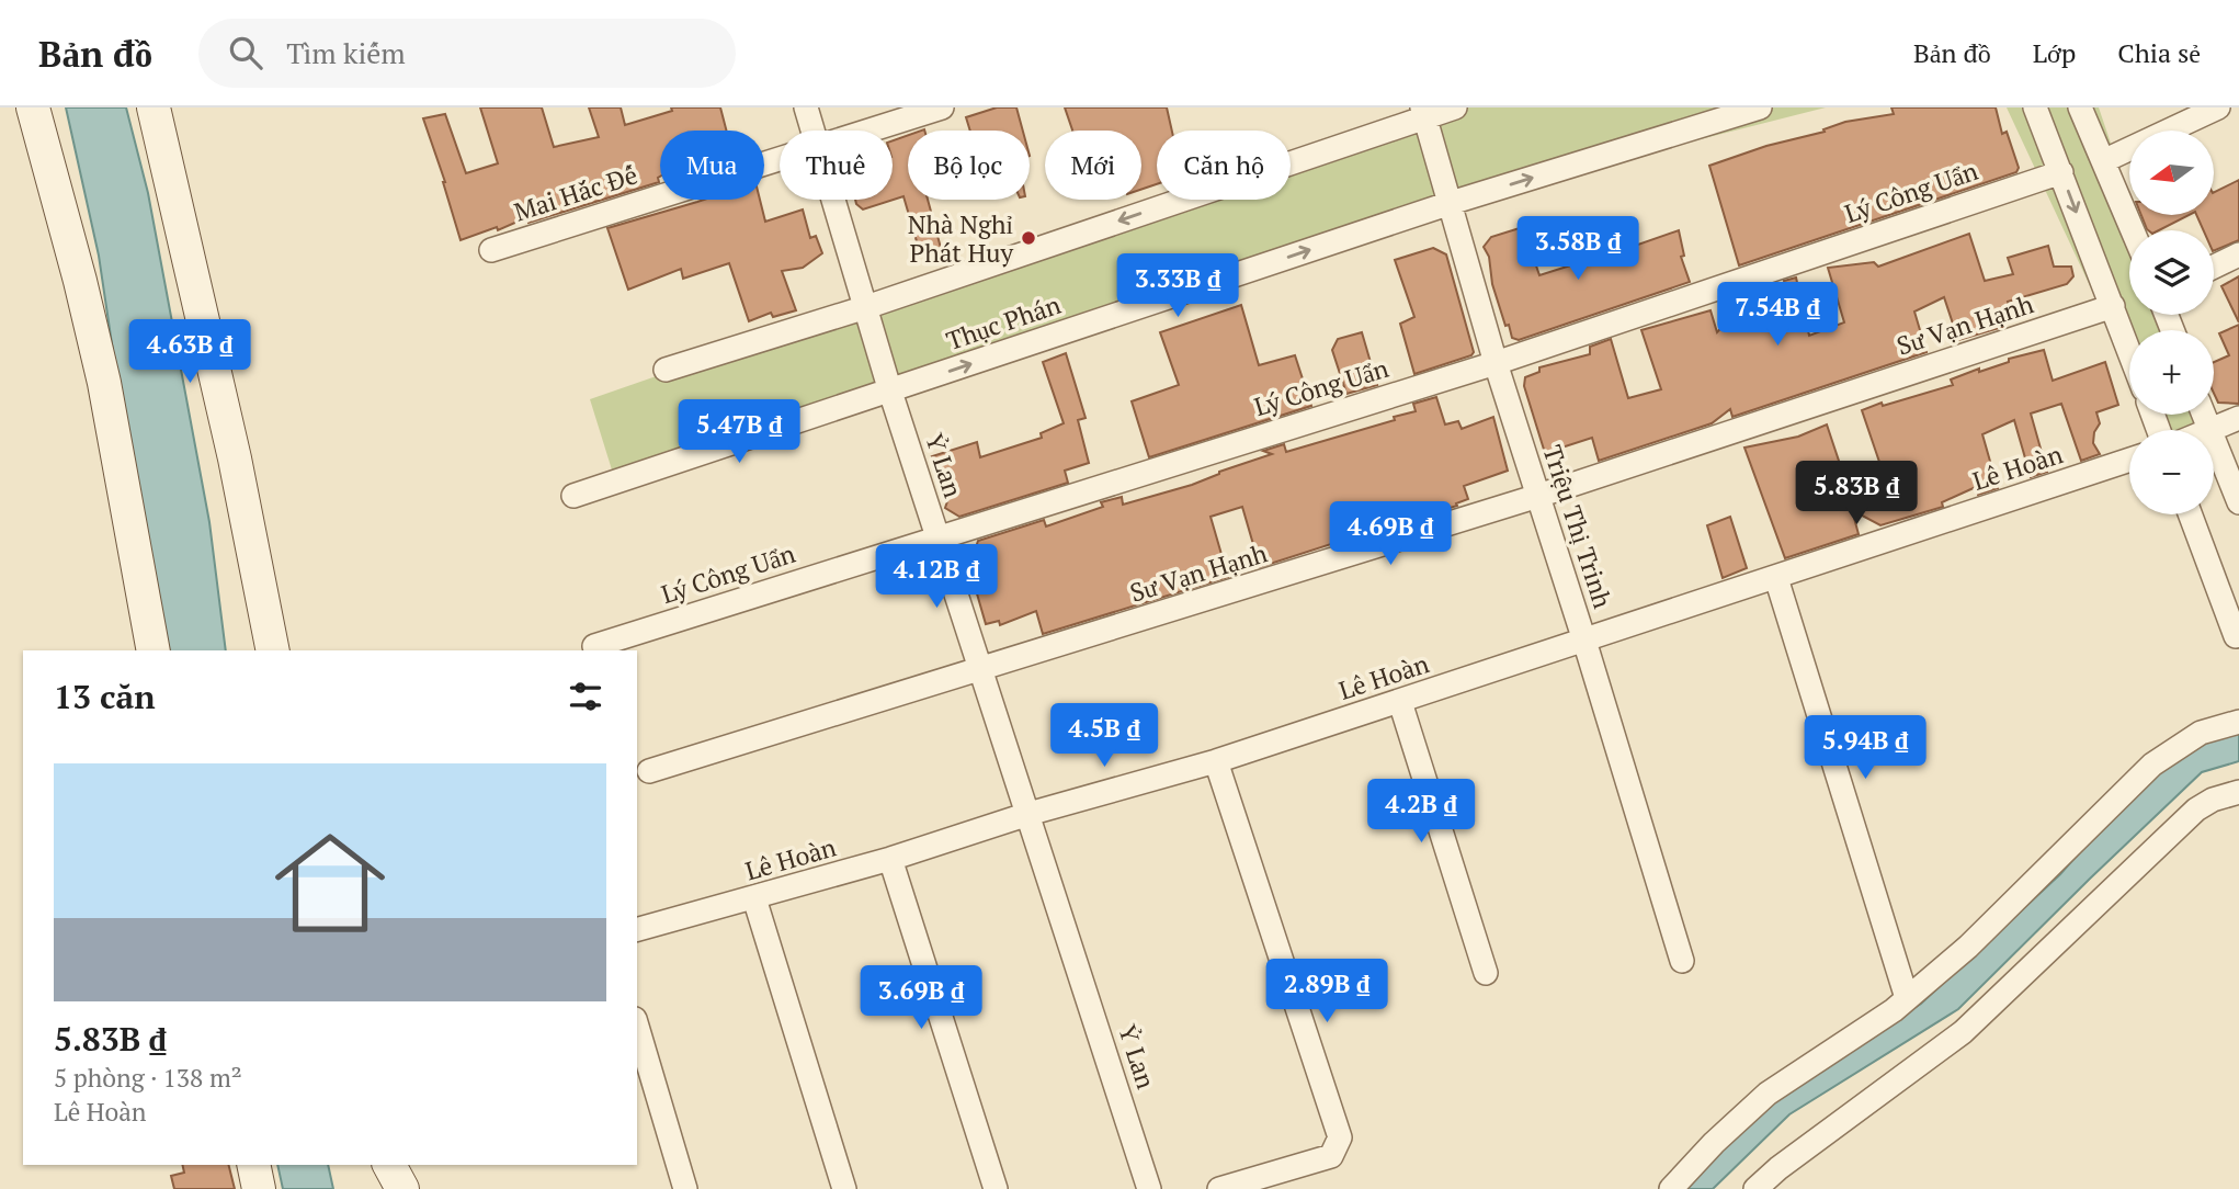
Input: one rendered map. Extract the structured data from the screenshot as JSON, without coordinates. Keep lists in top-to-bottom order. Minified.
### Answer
{"streets":{"street":["Lý Công Uẩn","Mai Hắc Đế","Thục Phán","Sư Vạn Hạnh","Ỷ Lan","Lê Hoàn","Triệu Thị Trinh"]},"crossings":[["Lý Công Uẩn","Ỷ Lan"],["Lý Công Uẩn","Triệu Thị Trinh"],["Thục Phán","Ỷ Lan"],["Thục Phán","Triệu Thị Trinh"],["Sư Vạn Hạnh","Ỷ Lan"],["Sư Vạn Hạnh","Triệu Thị Trinh"],["Ỷ Lan","Lê Hoàn"],["Lê Hoàn","Triệu Thị Trinh"]],"places":["Nhà Nghỉ Phát Huy"],"north":"left","page":{"header":"Bản đồ","search":"Tìm kiếm","nav":["Bản đồ","Lớp","Chia sẻ"],"map_buttons":["+","−"],"chip":["Mua","Thuê","Bộ lọc","Mới","Căn hộ"],"price":["3.58B ₫","3.33B ₫","7.54B ₫","4.63B ₫","5.47B ₫","5.83B ₫","4.69B ₫","4.12B ₫","4.5B ₫","5.94B ₫","4.2B ₫","2.89B ₫","3.69B ₫"],"heading":"13 căn","list":[{"name":"5.83B ₫","note":"5 phòng · 138 m² · Lê Hoàn"}]}}
